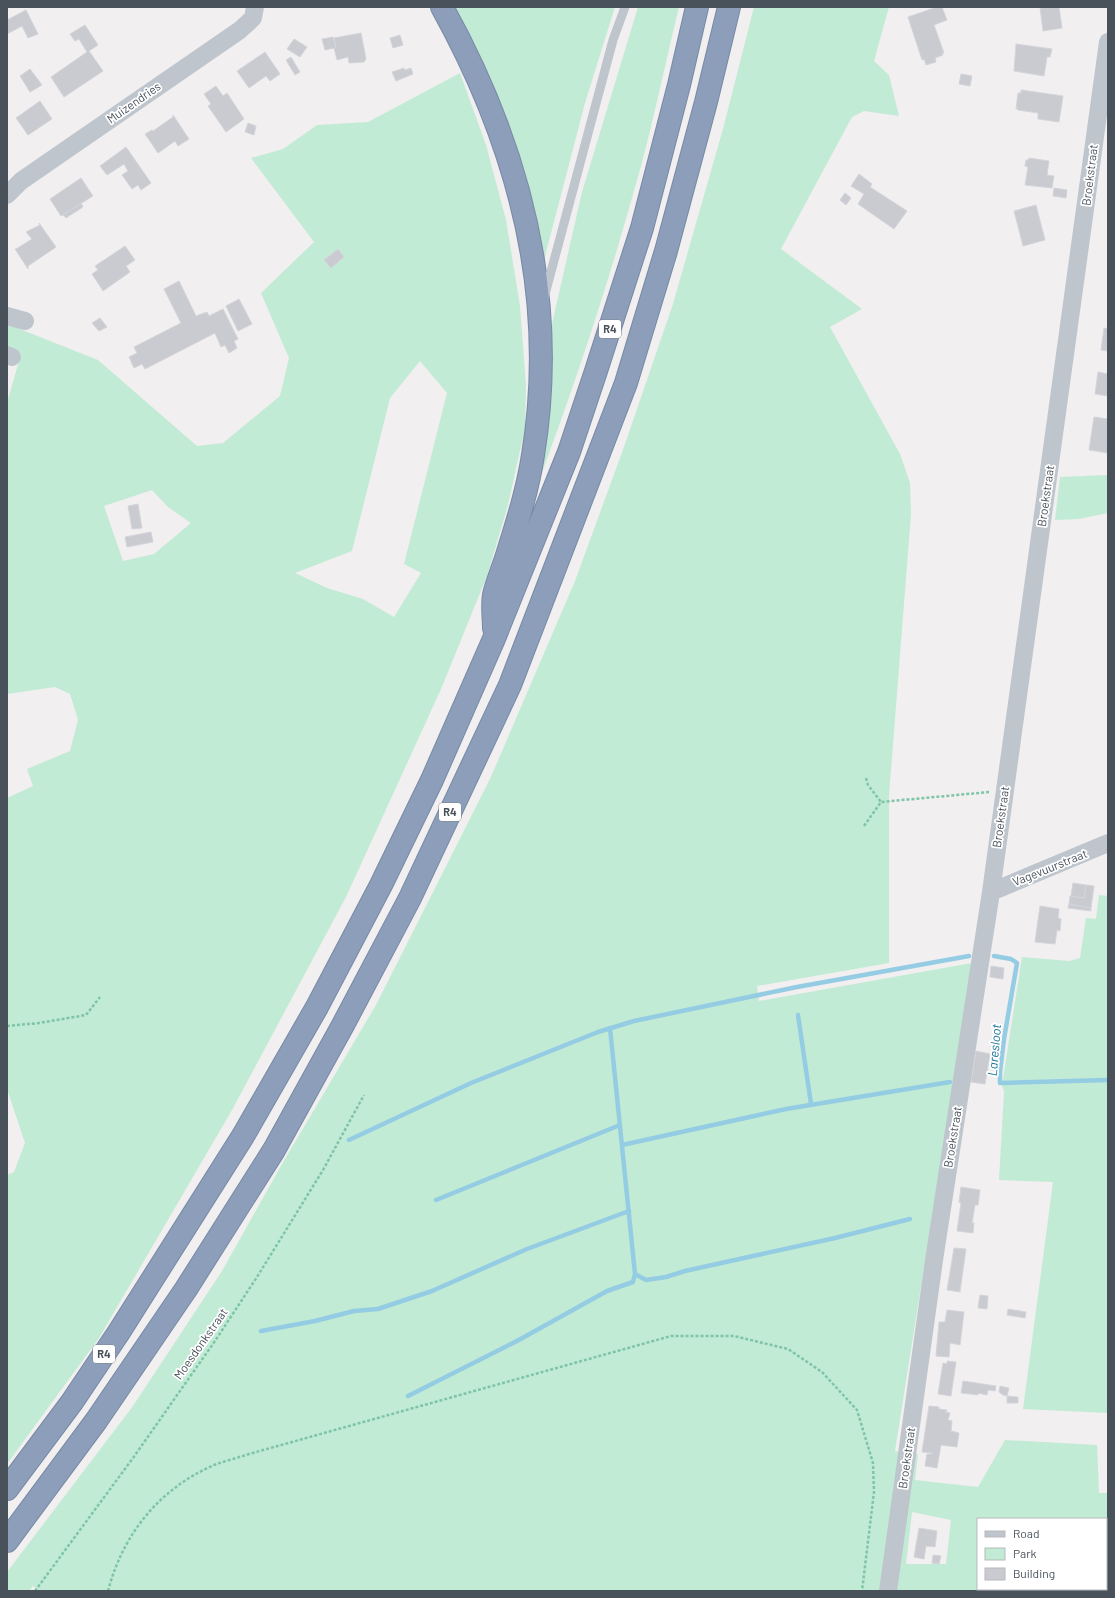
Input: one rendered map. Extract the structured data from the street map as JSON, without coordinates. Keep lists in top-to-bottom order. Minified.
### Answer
{"streets":{"highway":["R4"],"street":["Muizendries","Broekstraat","Vagevuurstraat"],"path":["Moesdonkstraat"]},"crossings":[["Broekstraat","Vagevuurstraat"]],"water":["Laresloot"],"legend":["Road","Park","Building"]}
